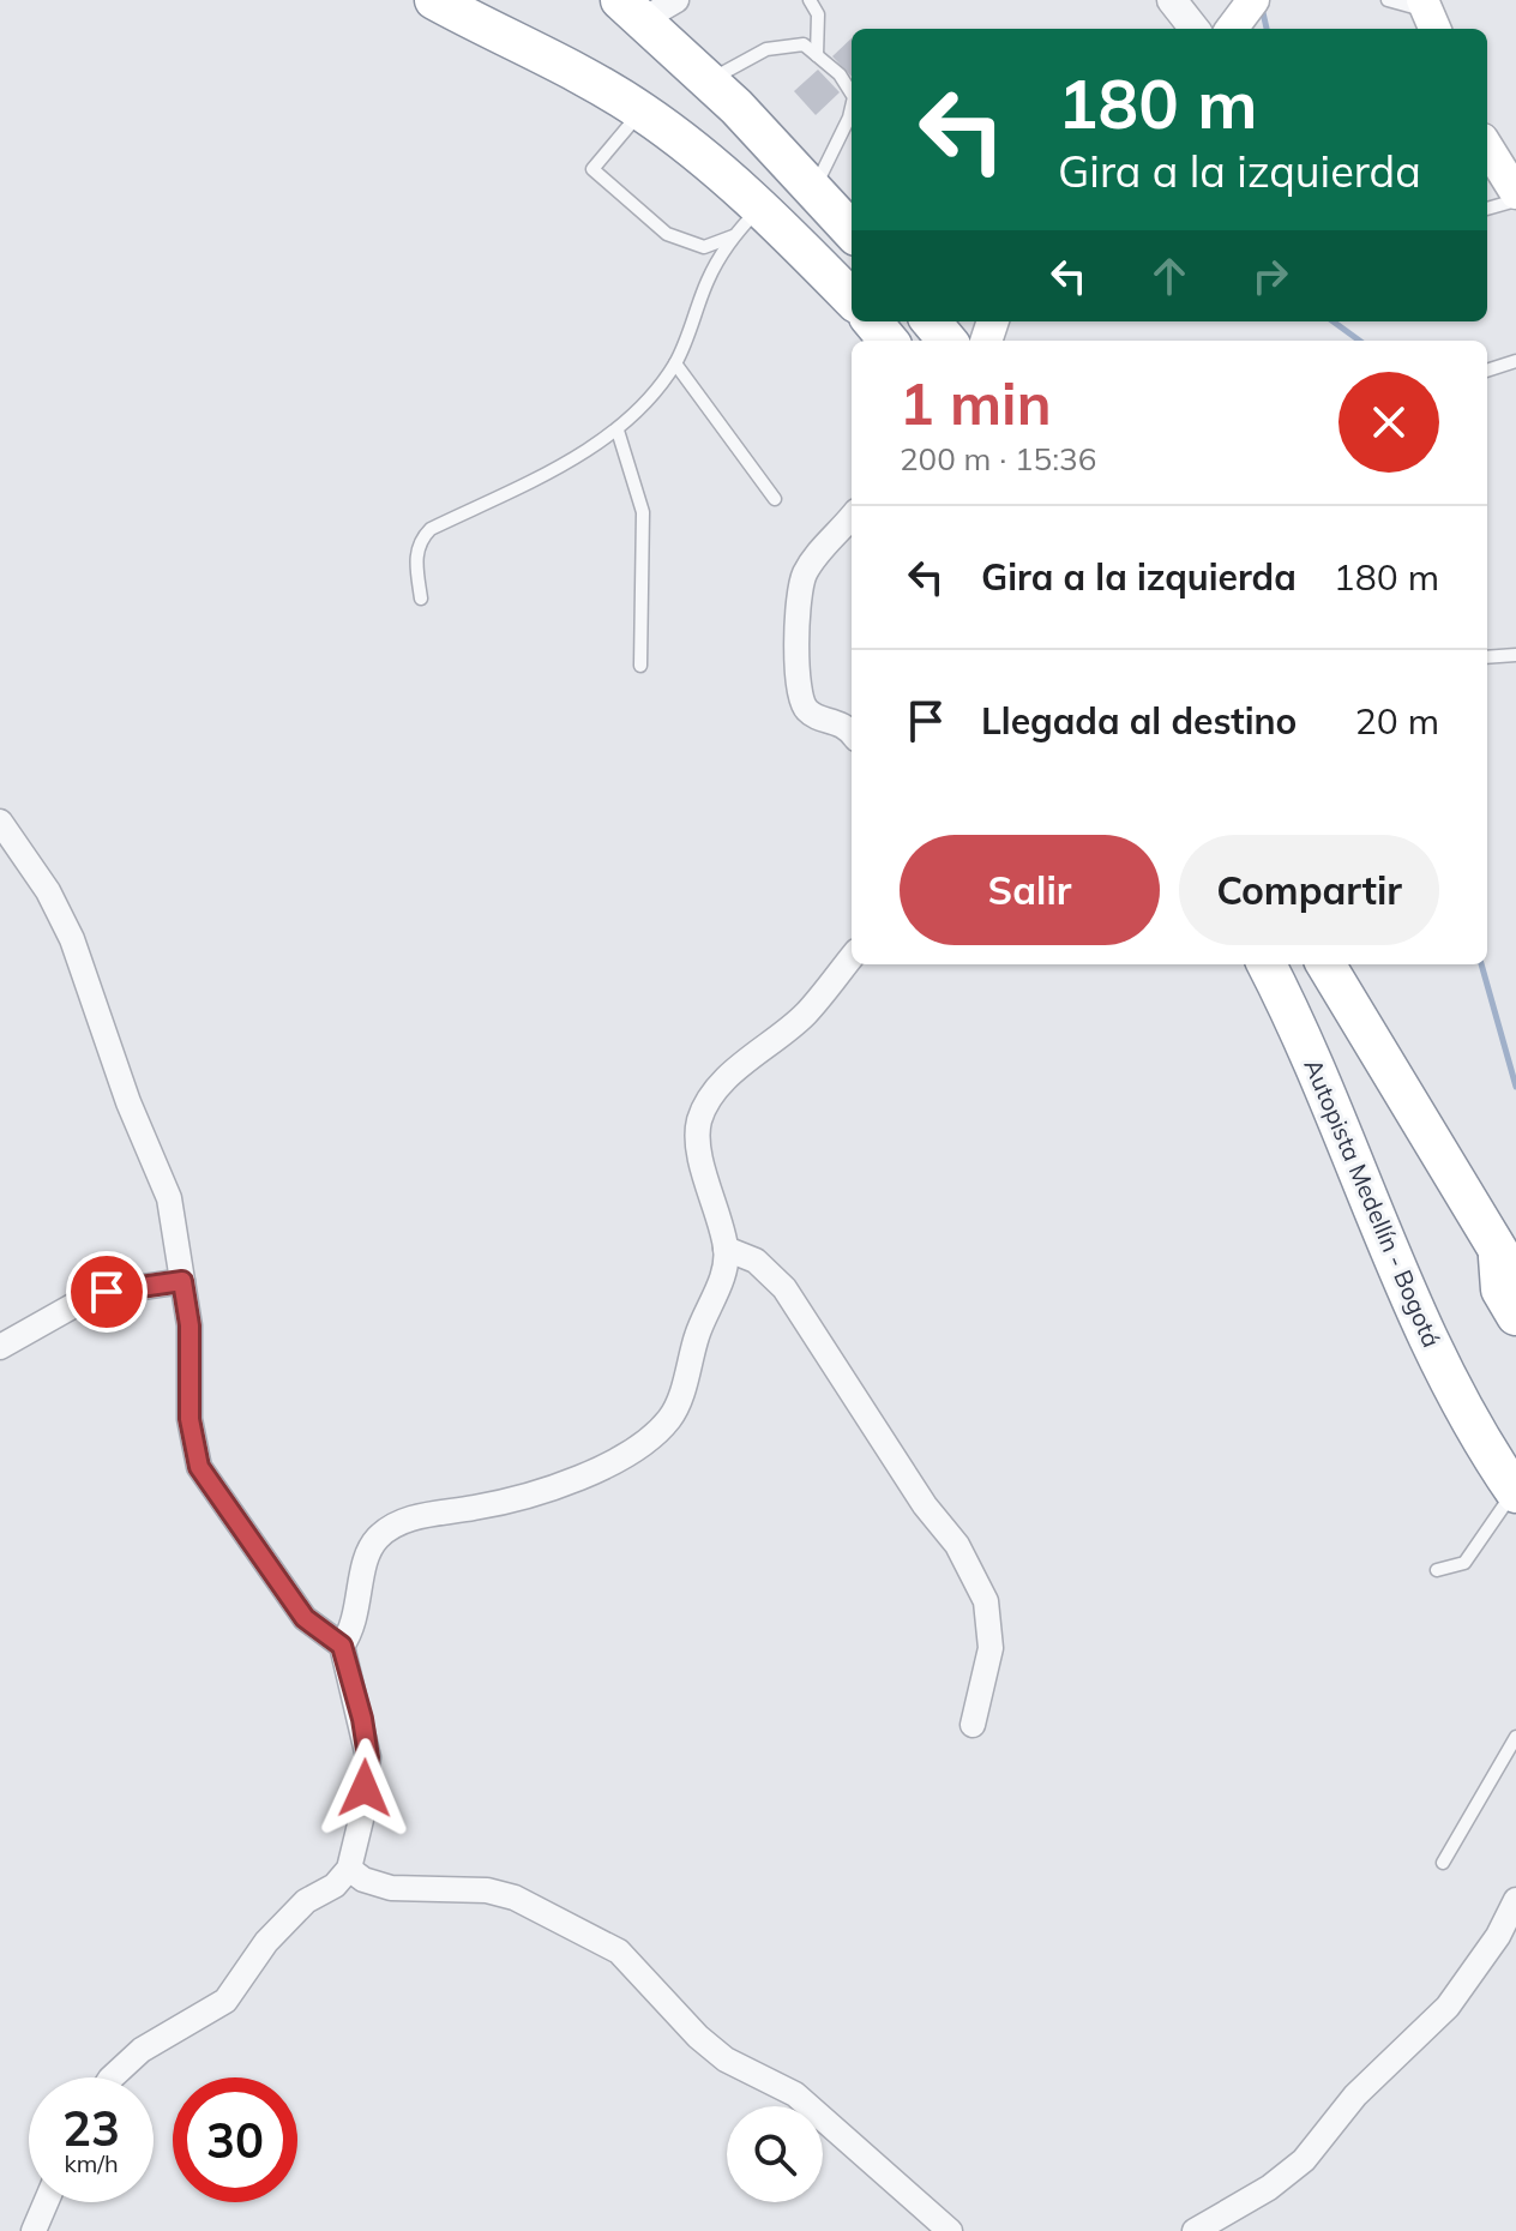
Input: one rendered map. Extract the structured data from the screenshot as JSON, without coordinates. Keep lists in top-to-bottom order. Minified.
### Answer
{"streets":{"highway":["Autopista Medellín - Bogotá"]},"page":{"turn":["180 m","Gira a la izquierda"],"heading":["1 min","200 m · 15:36"],"list":[{"name":"Gira a la izquierda","value":"180 m"},{"name":"Llegada al destino","value":"20 m"}],"buttons":["Salir","Compartir"],"speed":"23 km/h","limit":"30"}}
